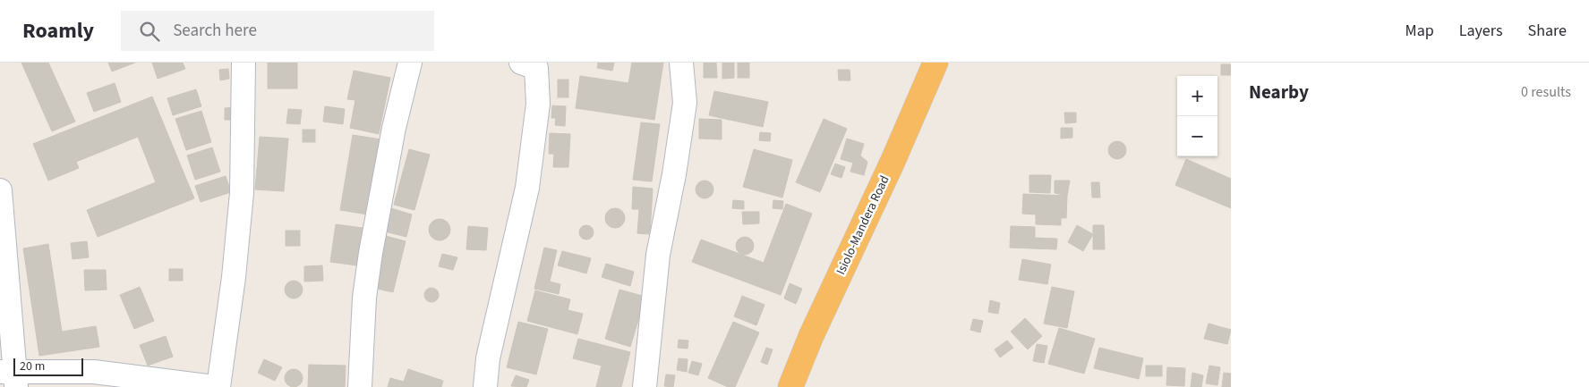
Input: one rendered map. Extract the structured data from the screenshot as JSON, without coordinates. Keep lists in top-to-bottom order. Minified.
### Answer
{"streets":{"highway":["Isiolo-Mandera Road"]},"scale_bar":"20 m","page":{"header":"Roamly","search":"Search here","nav":["Map","Layers","Share"],"heading":["Nearby","0 results"],"map_buttons":["+","−"],"scale":"20 m"}}
